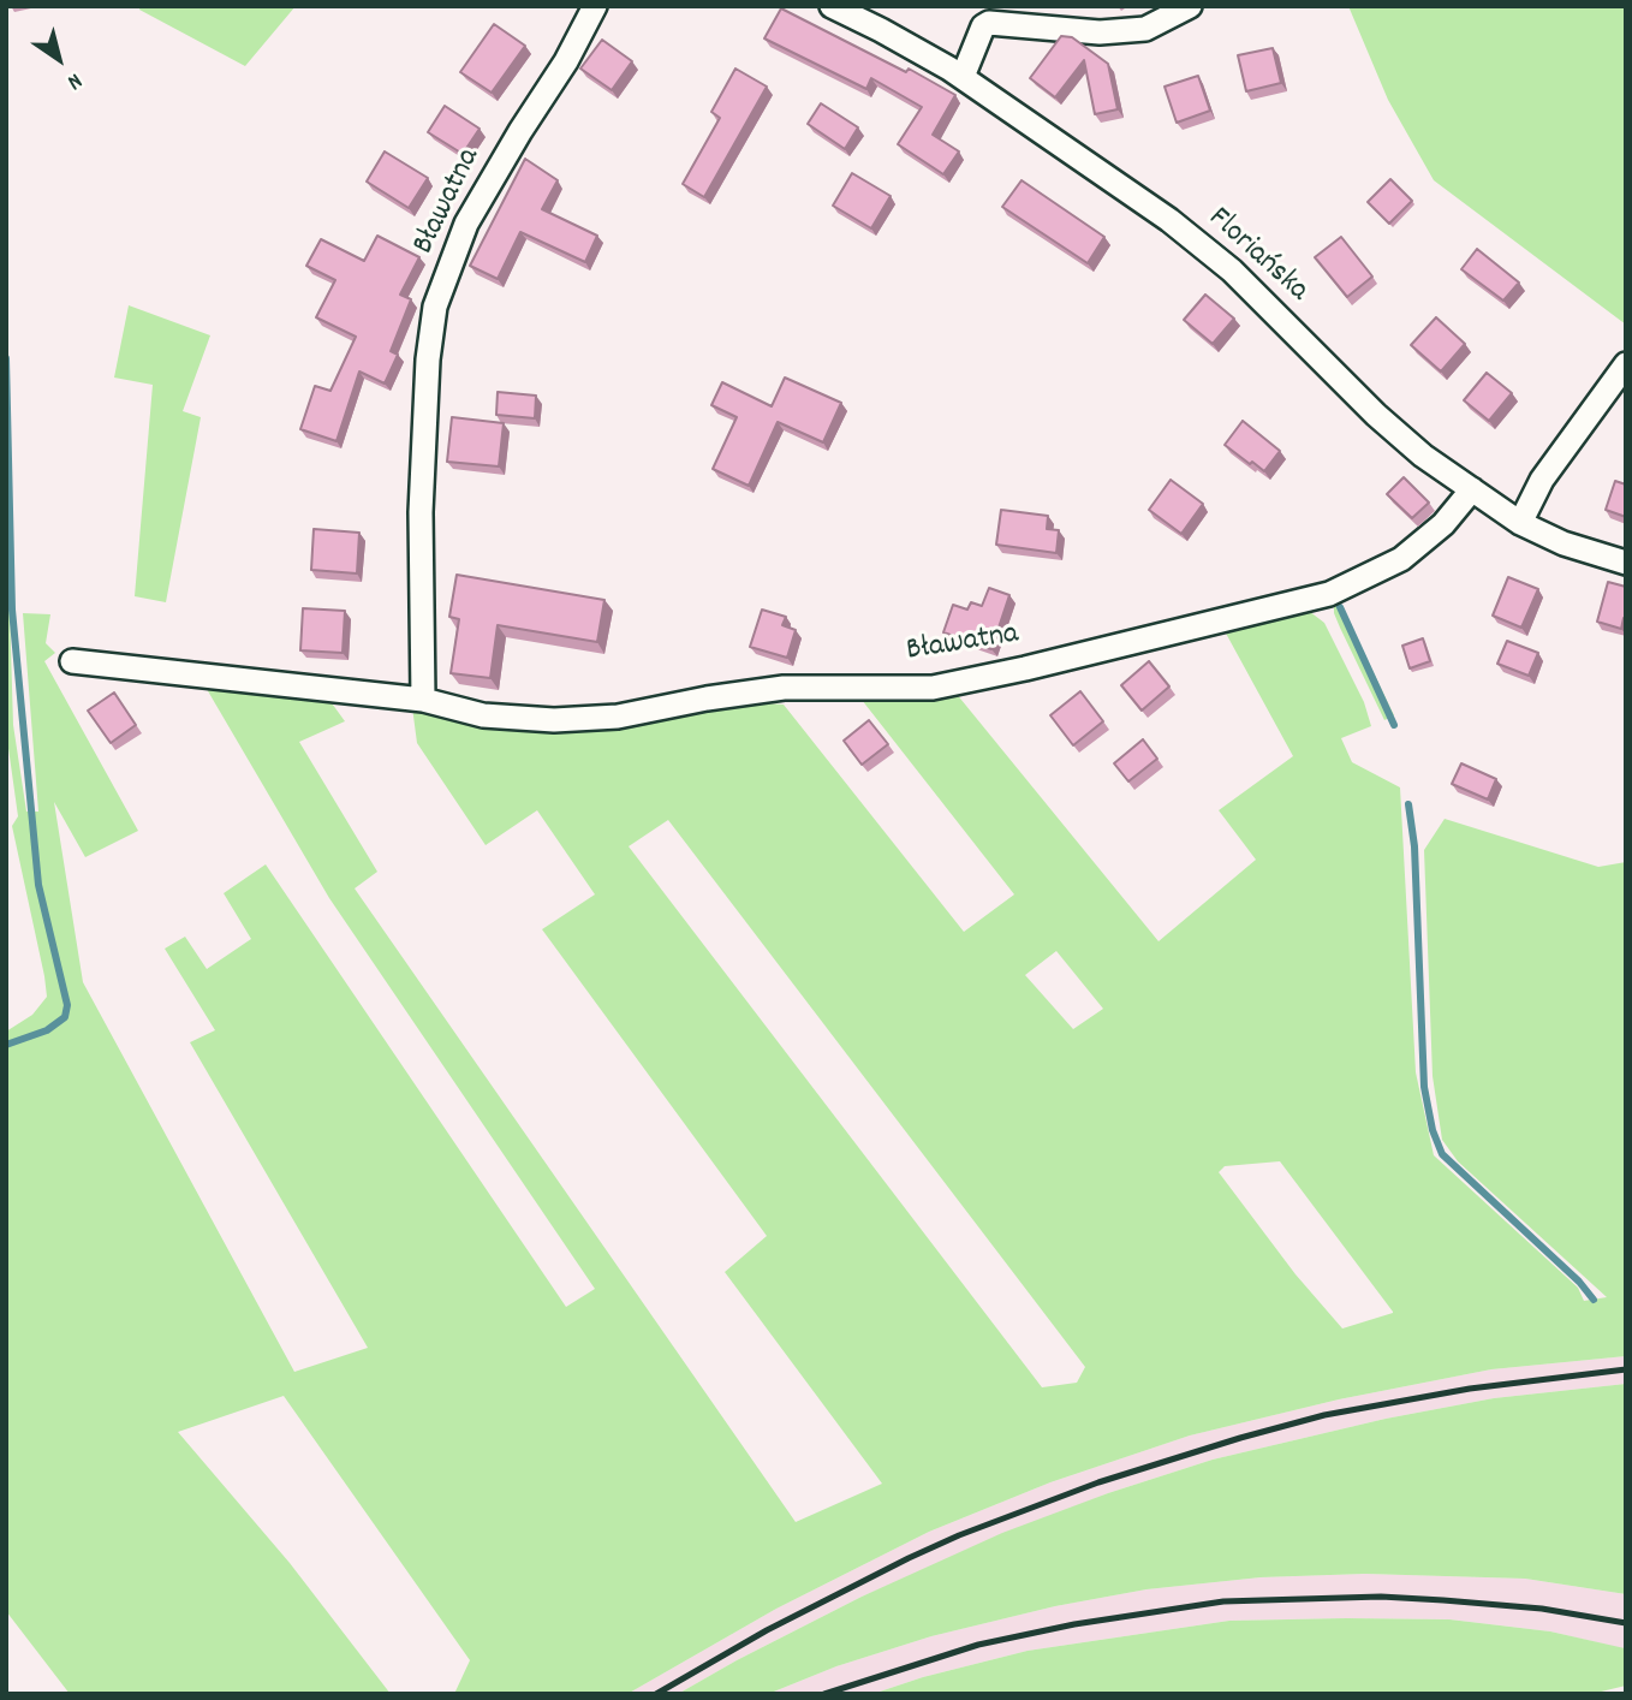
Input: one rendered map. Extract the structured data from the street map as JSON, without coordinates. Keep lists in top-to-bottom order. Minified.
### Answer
{"streets":{"street":["Bławatna","Floriańska"]},"crossings":[["Bławatna","Floriańska"]],"north":"bottom right"}
